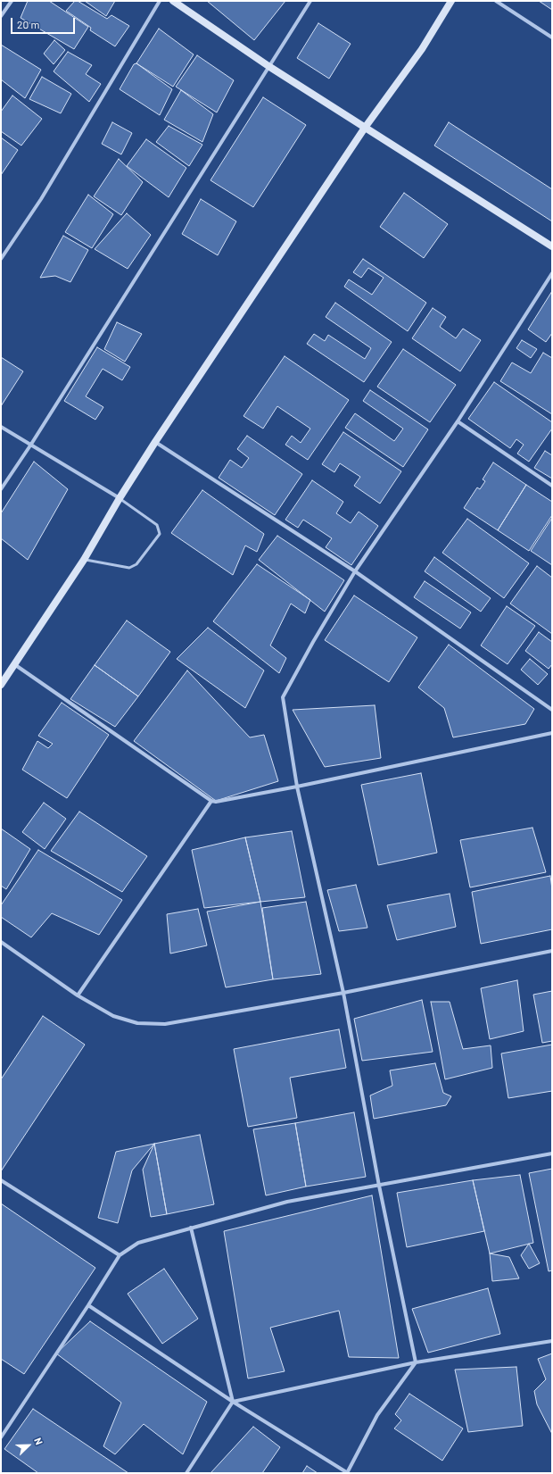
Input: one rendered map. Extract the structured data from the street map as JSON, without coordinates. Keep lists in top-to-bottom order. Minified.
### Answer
{"scale_bar":"20 m","north":"top right"}
